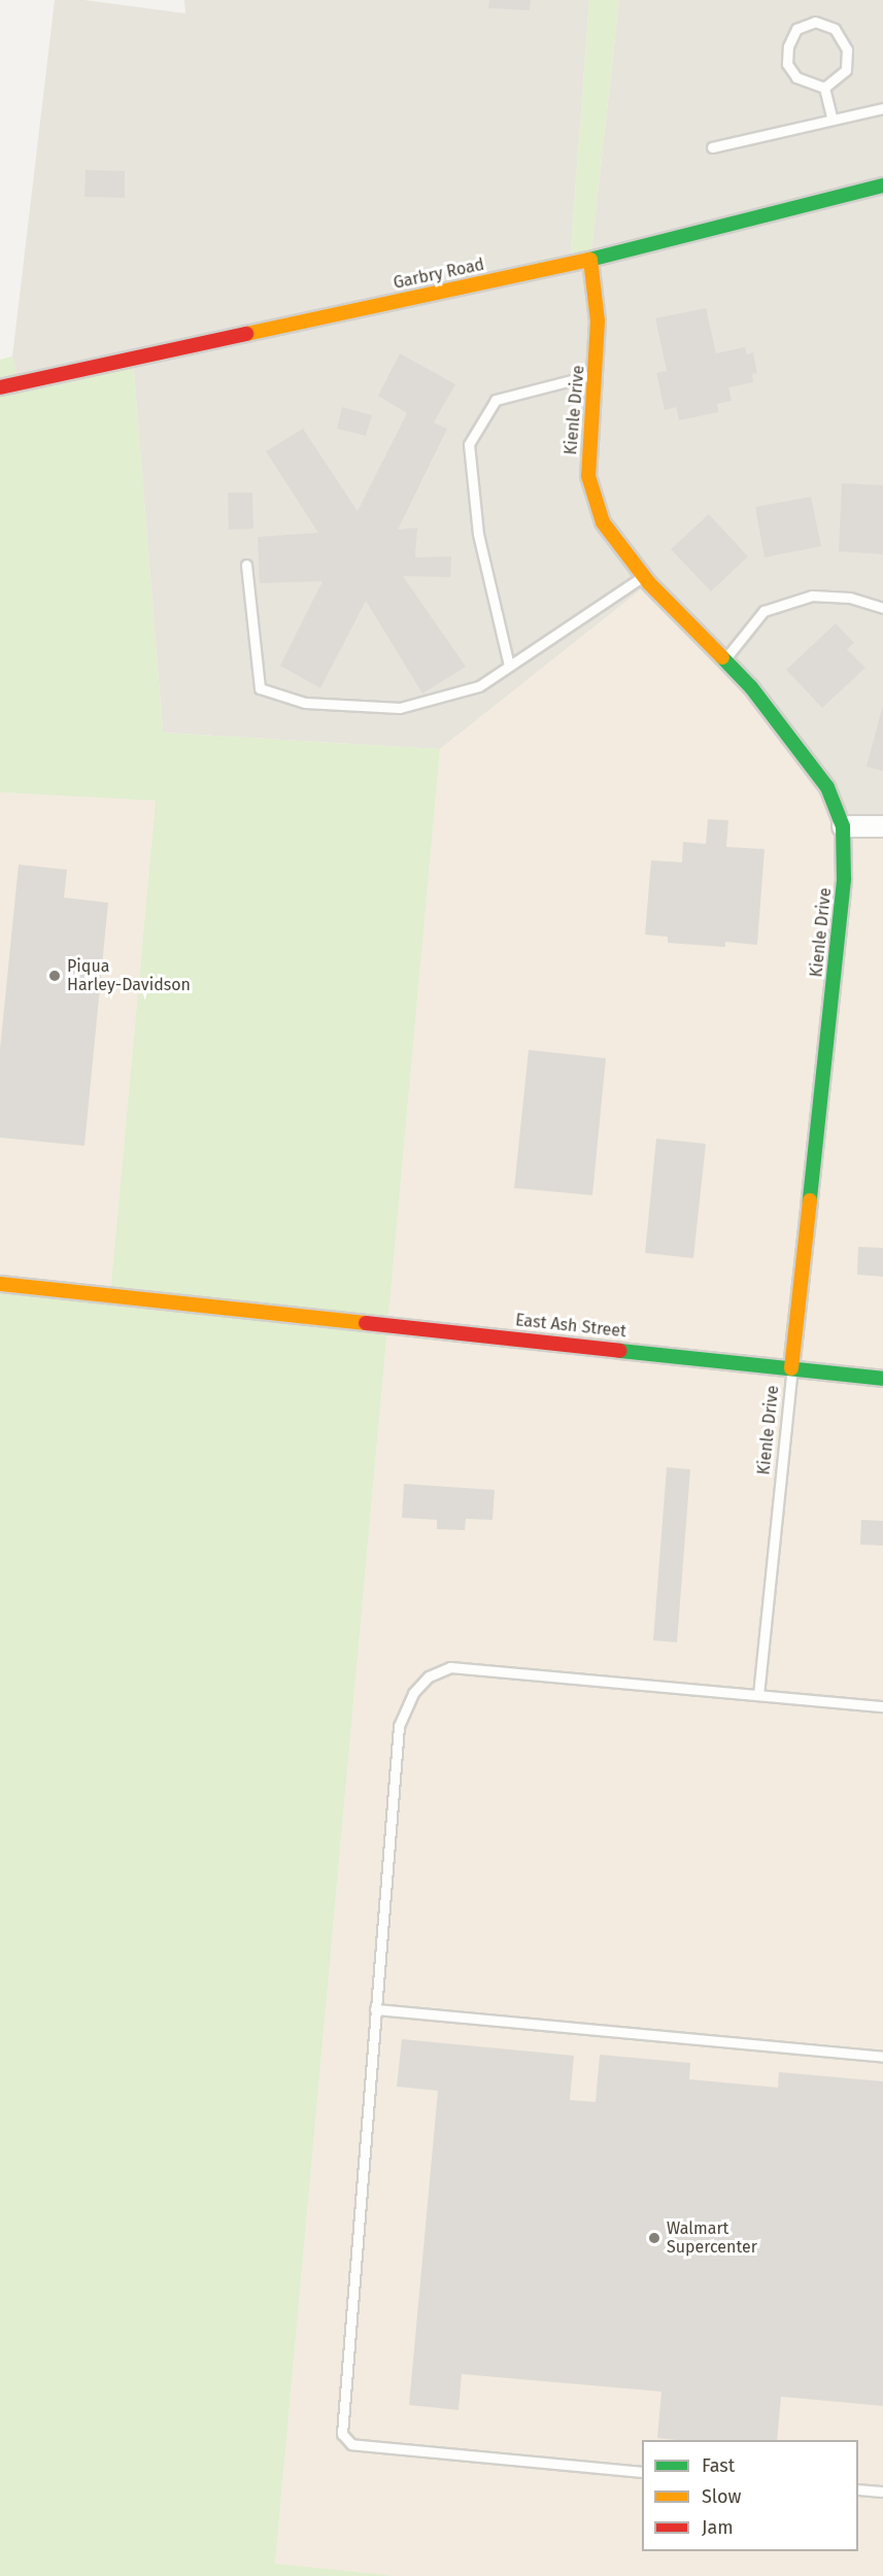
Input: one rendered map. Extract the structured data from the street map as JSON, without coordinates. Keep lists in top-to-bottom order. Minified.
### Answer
{"streets":{"street":["Garbry Road","Kienle Drive","East Ash Street"]},"crossings":[["Garbry Road","Kienle Drive"],["Kienle Drive","East Ash Street"]],"places":["Piqua Harley-Davidson","Walmart Supercenter"],"legend":["Fast","Slow","Jam"]}
